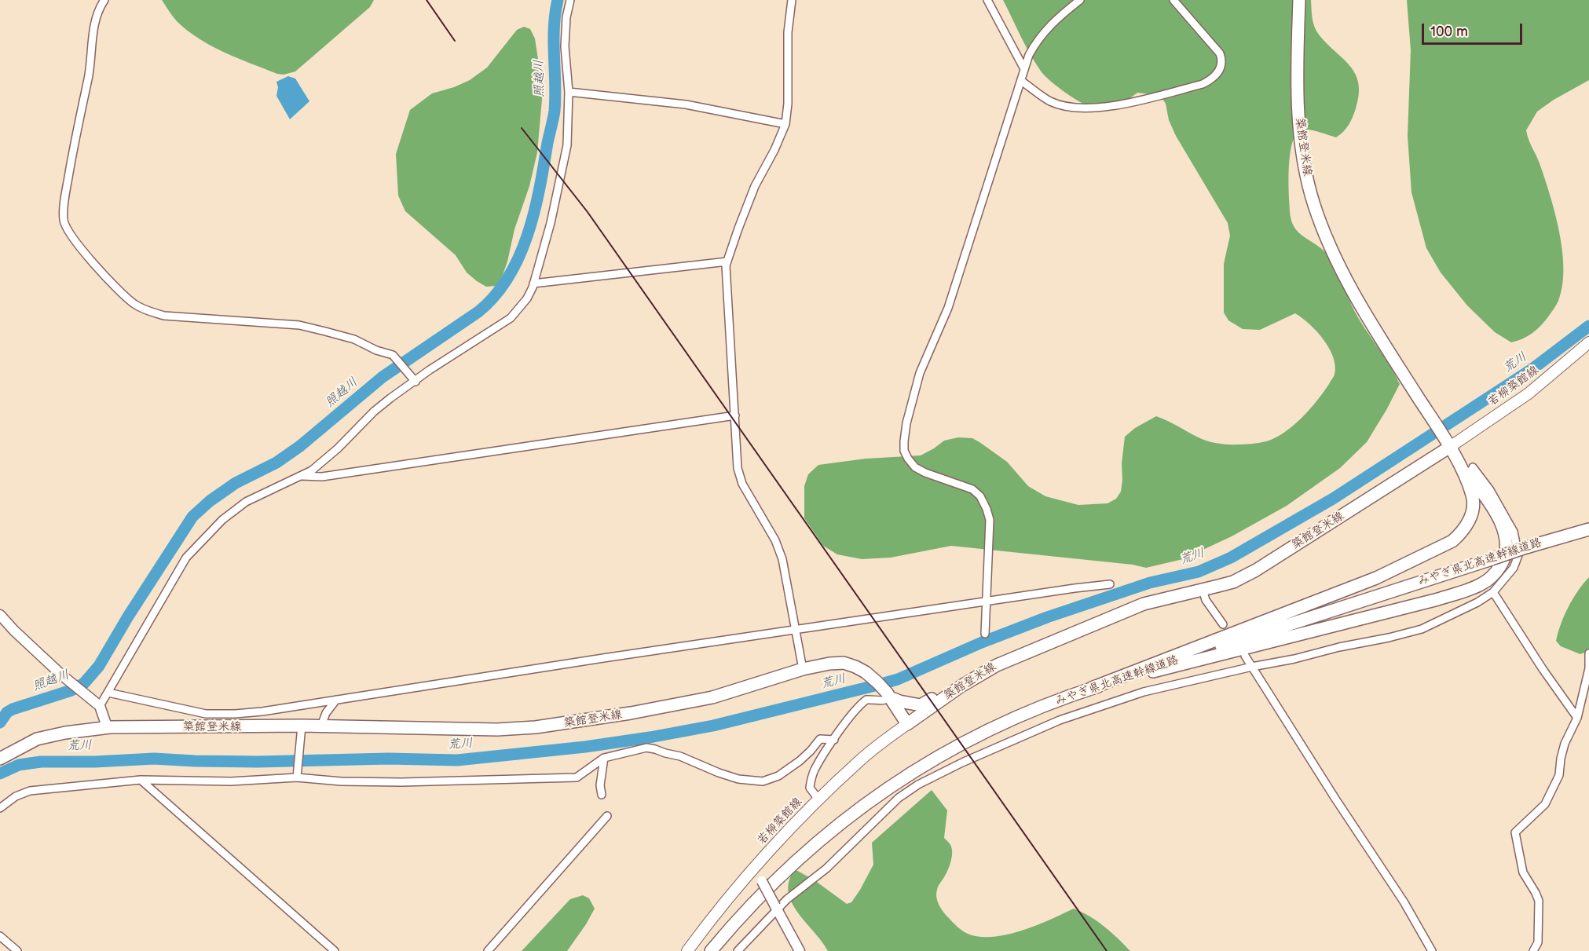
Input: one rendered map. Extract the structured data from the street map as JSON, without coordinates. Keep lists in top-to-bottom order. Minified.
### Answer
{"streets":{"main road":["築館登米線","若柳築館線","みやぎ県北高速幹線道路"]},"crossings":[["築館登米線","若柳築館線"]],"water":["照越川","荒川"],"scale_bar":"100 m"}
